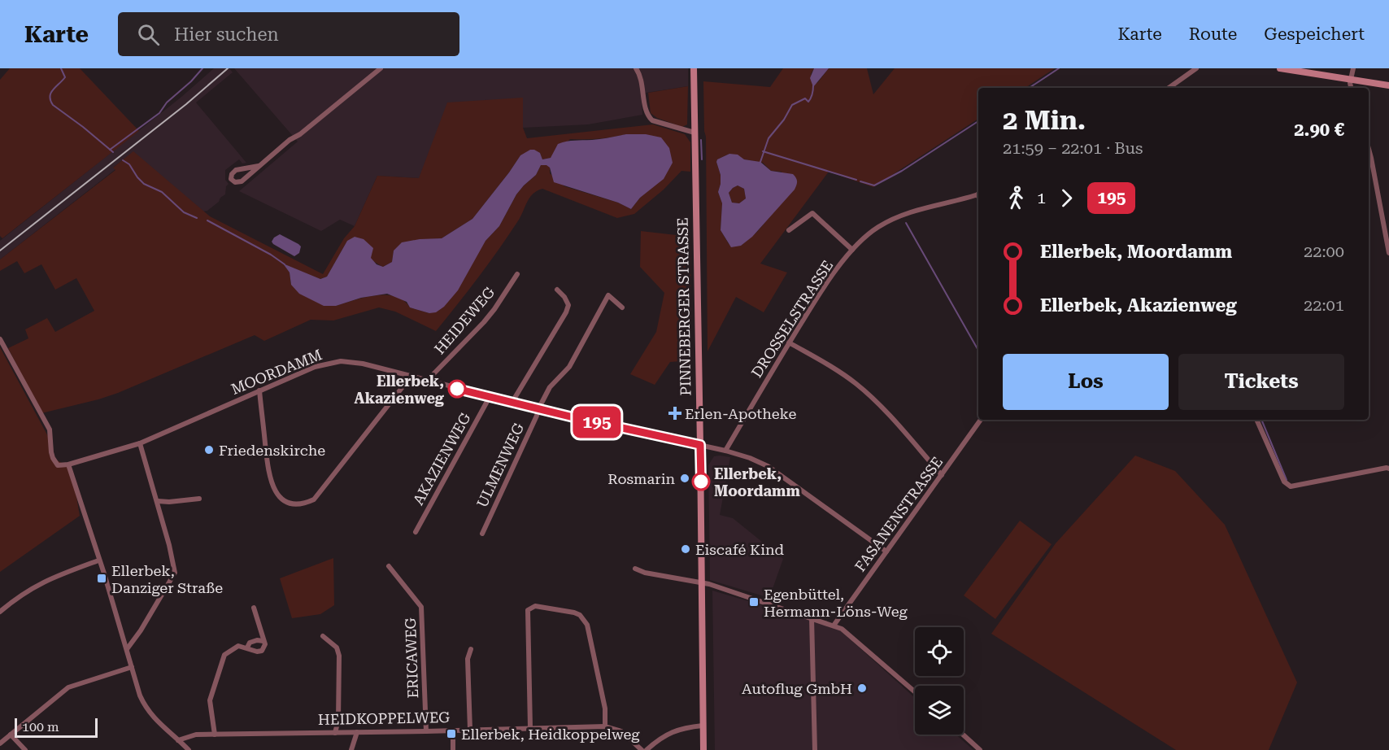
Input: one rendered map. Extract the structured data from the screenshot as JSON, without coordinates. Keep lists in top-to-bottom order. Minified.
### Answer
{"streets":{"main road":["PINNEBERGER STRASSE"],"street":["DROSSELSTRASSE","HEIDEWEG","MOORDAMM","AKAZIENWEG","ULMENWEG","FASANENSTRASSE","ERICAWEG","HEIDKOPPELWEG"]},"crossings":[["PINNEBERGER STRASSE","MOORDAMM"],["DROSSELSTRASSE","MOORDAMM"],["HEIDEWEG","MOORDAMM"],["MOORDAMM","AKAZIENWEG"],["MOORDAMM","ULMENWEG"],["MOORDAMM","FASANENSTRASSE"],["ERICAWEG","HEIDKOPPELWEG"]],"places":{"other":["Ellerbek, Akazienweg","Friedenskirche","Rosmarin","Ellerbek, Moordamm","Eiscafé Kind","Autoflug GmbH"],"health":["Erlen-Apotheke"],"transit":["Ellerbek, Danziger Straße","Egenbüttel, Hermann-Löns-Weg","Ellerbek, Heidkoppelweg"]},"lines":["bus line 195"],"scale_bar":"100 m","page":{"header":"Karte","search":"Hier suchen","nav":["Karte","Route","Gespeichert"],"on_map":"195","heading":["2 Min.","21:59 – 22:01 · Bus","2.90 €"],"legs":["1","195"],"list":[{"name":"Ellerbek, Moordamm","value":"22:00"},{"name":"Ellerbek, Akazienweg","value":"22:01"}],"buttons":["Los","Tickets"],"scale":"100 m"}}
